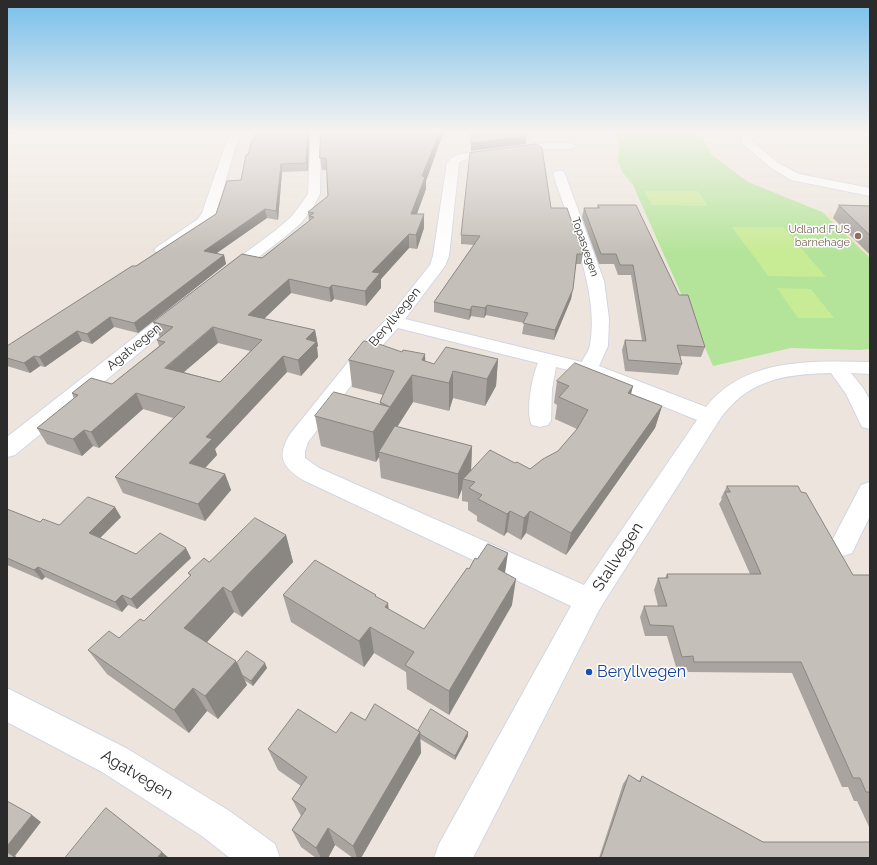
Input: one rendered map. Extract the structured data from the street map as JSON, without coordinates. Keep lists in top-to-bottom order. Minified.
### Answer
{"streets":{"street":["Topasvegen","Beryllvegen","Agatvegen","Stallvegen"]},"crossings":[["Beryllvegen","Stallvegen"]],"places":["Udland FUS barnehage","Beryllvegen"]}
